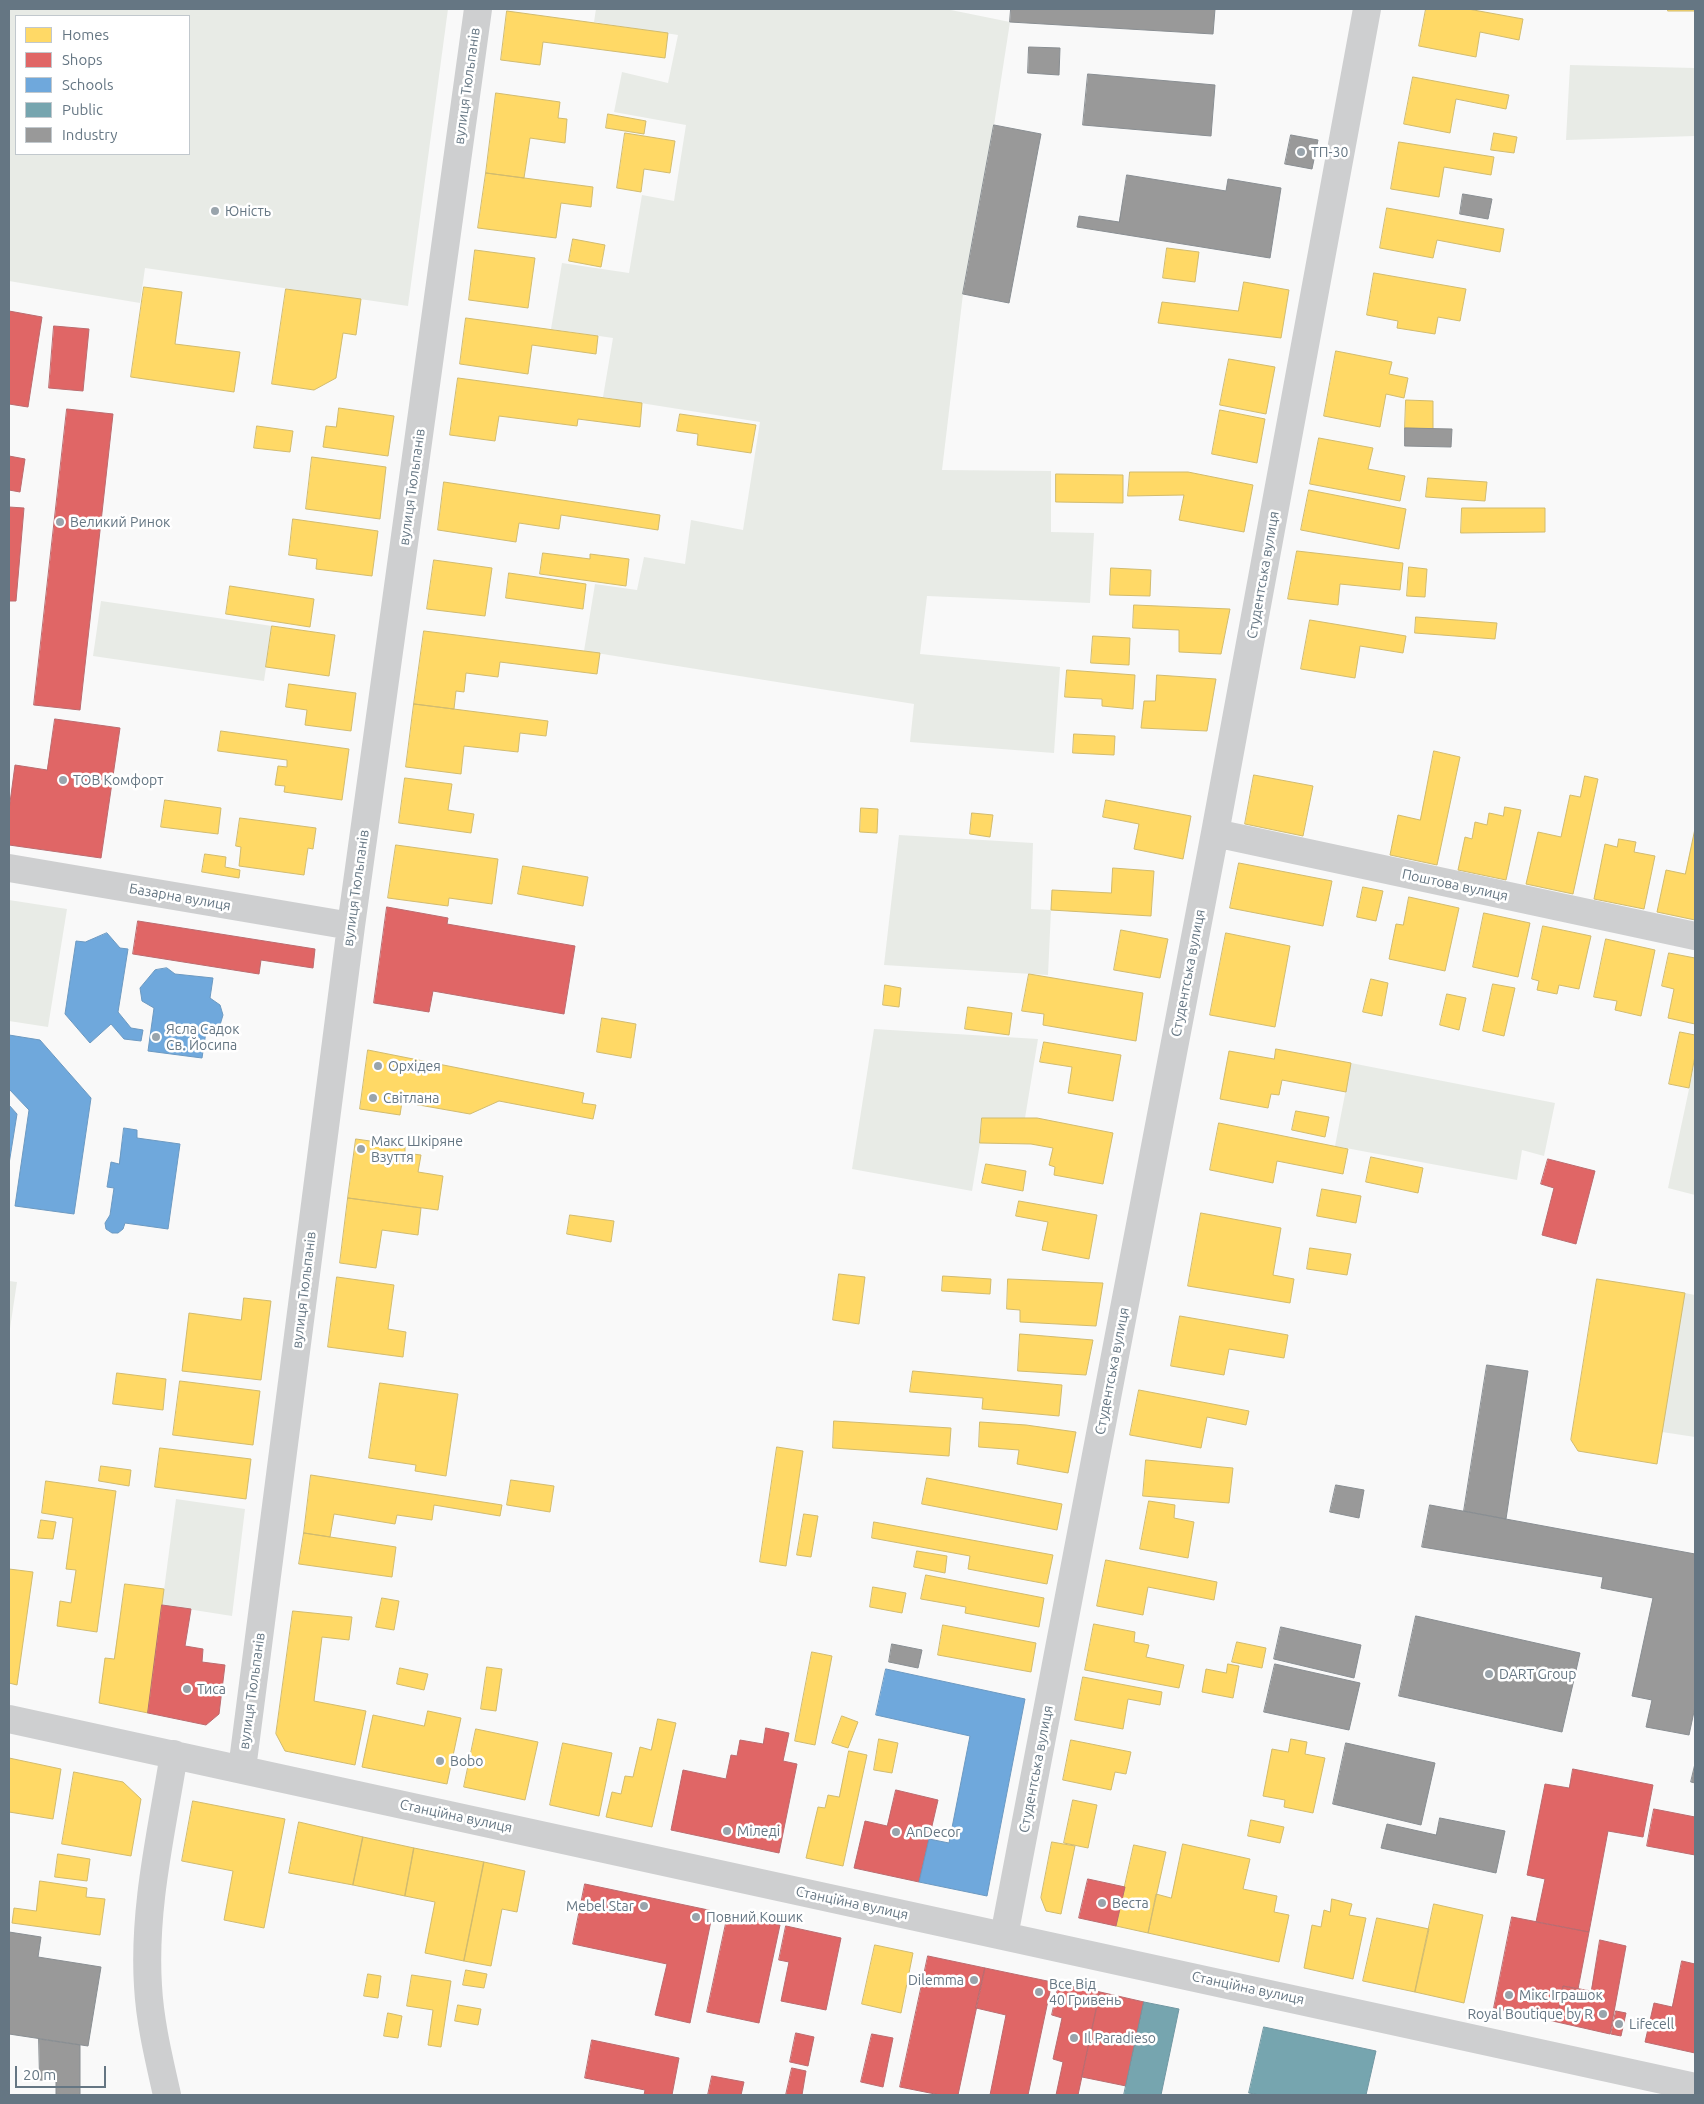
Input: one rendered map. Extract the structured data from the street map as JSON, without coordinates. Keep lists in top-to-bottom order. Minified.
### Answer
{"streets":{"street":["вулиця Тюльпанів","Студентська вулиця","Поштова вулиця","Базарна вулиця","Станційна вулиця"]},"crossings":[["вулиця Тюльпанів","Базарна вулиця"],["вулиця Тюльпанів","Станційна вулиця"],["Студентська вулиця","Поштова вулиця"],["Студентська вулиця","Станційна вулиця"]],"places":["ТП-30","Юність","Великий Ринок","ТОВ Комфорт","Ясла Садок Св. Йосипа","Орхідея","Світлана","Макс Шкіряне Взуття","DART Group","Тиса","Bobo","Міледі","AnDecor","Веста","Mebel Star","Повний Кошик","Dilemma","Все Від 40 Гривень","Мікс Іграшок","Royal Boutique by R","Lifecell","Il Paradieso"],"legend":["Homes","Shops","Schools","Public","Industry"],"scale_bar":"20 m"}
